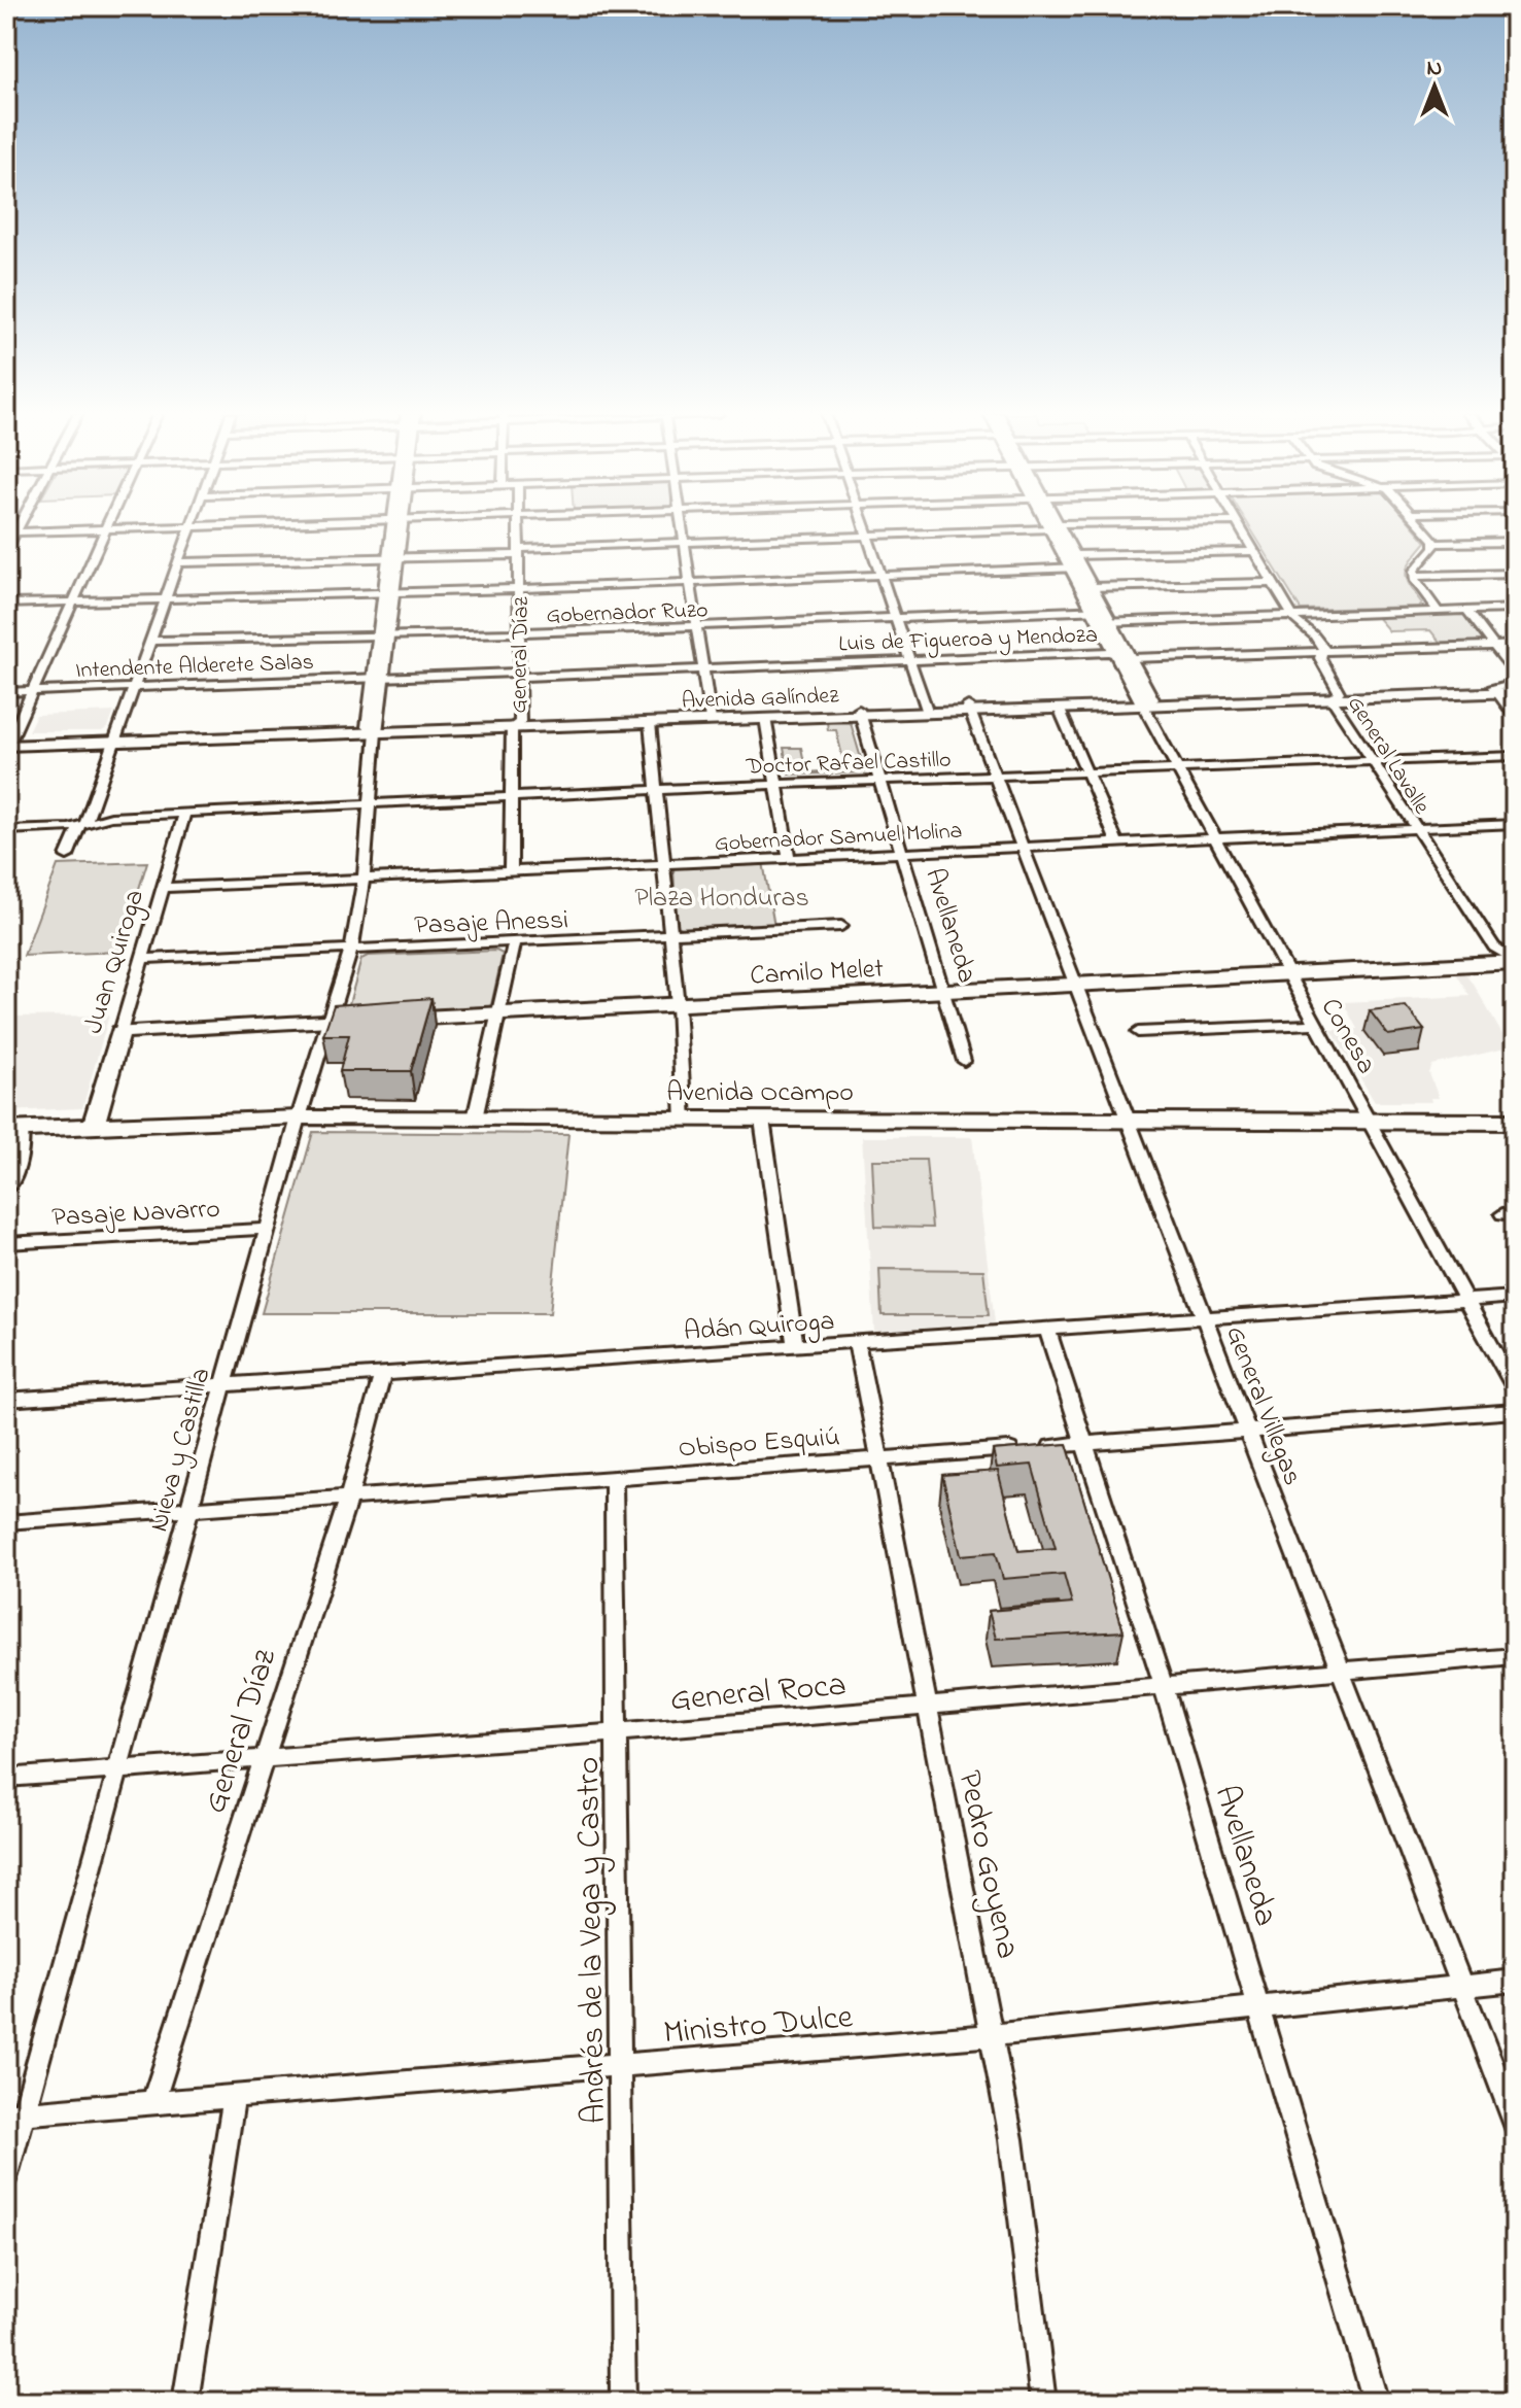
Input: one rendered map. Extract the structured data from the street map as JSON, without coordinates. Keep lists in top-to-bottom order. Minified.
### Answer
{"streets":{"main road":["Avenida Galíndez","Juan Quiroga","Camilo Melet","Avenida Ocampo"],"street":["Gobernador Ruzo","Luis de Figueroa y Mendoza","General Díaz","Intendente Alderete Salas","General Lavalle","Doctor Rafael Castillo","Gobernador Samuel Molina","Pasaje Anessi","Avellaneda","Conesa","Pasaje Navarro","Adán Quiroga","General Villegas","Obispo Esquiú","Nieva y Castilla","General Roca","Pedro Goyena","Andrés de la Vega y Castro","Ministro Dulce"]},"crossings":[["Gobernador Ruzo","General Díaz"],["Gobernador Ruzo","General Lavalle"],["Luis de Figueroa y Mendoza","General Díaz"],["Luis de Figueroa y Mendoza","Intendente Alderete Salas"],["Luis de Figueroa y Mendoza","General Lavalle"],["General Díaz","Avenida Galíndez"],["General Díaz","Doctor Rafael Castillo"],["General Díaz","Gobernador Samuel Molina"],["General Díaz","Adán Quiroga"],["General Díaz","Obispo Esquiú"],["General Díaz","General Roca"],["General Díaz","Ministro Dulce"],["Avenida Galíndez","General Lavalle"],["Avenida Galíndez","Avellaneda"],["Avenida Galíndez","Conesa"],["Avenida Galíndez","General Villegas"],["Avenida Galíndez","Nieva y Castilla"],["General Lavalle","Doctor Rafael Castillo"],["General Lavalle","Gobernador Samuel Molina"],["General Lavalle","Camilo Melet"],["Doctor Rafael Castillo","Avellaneda"],["Doctor Rafael Castillo","Juan Quiroga"],["Doctor Rafael Castillo","Conesa"],["Doctor Rafael Castillo","General Villegas"],["Doctor Rafael Castillo","Nieva y Castilla"],["Gobernador Samuel Molina","Avellaneda"],["Gobernador Samuel Molina","Juan Quiroga"],["Gobernador Samuel Molina","Conesa"],["Gobernador Samuel Molina","General Villegas"],["Gobernador Samuel Molina","Nieva y Castilla"],["Pasaje Anessi","Juan Quiroga"],["Pasaje Anessi","Nieva y Castilla"],["Avellaneda","Camilo Melet"],["Avellaneda","Adán Quiroga"],["Avellaneda","Obispo Esquiú"],["Avellaneda","General Roca"],["Avellaneda","Ministro Dulce"],["Juan Quiroga","Camilo Melet"],["Juan Quiroga","Avenida Ocampo"],["Camilo Melet","Conesa"],["Camilo Melet","General Villegas"],["Camilo Melet","Nieva y Castilla"],["Conesa","Avenida Ocampo"],["Conesa","Adán Quiroga"],["Avenida Ocampo","General Villegas"],["Avenida Ocampo","Nieva y Castilla"],["Pasaje Navarro","Nieva y Castilla"],["Adán Quiroga","General Villegas"],["Adán Quiroga","Nieva y Castilla"],["Adán Quiroga","Pedro Goyena"],["General Villegas","Obispo Esquiú"],["General Villegas","General Roca"],["General Villegas","Ministro Dulce"],["Obispo Esquiú","Nieva y Castilla"],["Obispo Esquiú","Pedro Goyena"],["Obispo Esquiú","Andrés de la Vega y Castro"],["Nieva y Castilla","General Roca"],["Nieva y Castilla","Ministro Dulce"],["General Roca","Pedro Goyena"],["General Roca","Andrés de la Vega y Castro"],["Pedro Goyena","Ministro Dulce"],["Andrés de la Vega y Castro","Ministro Dulce"]],"parks":["Plaza Honduras"],"north":"top"}
